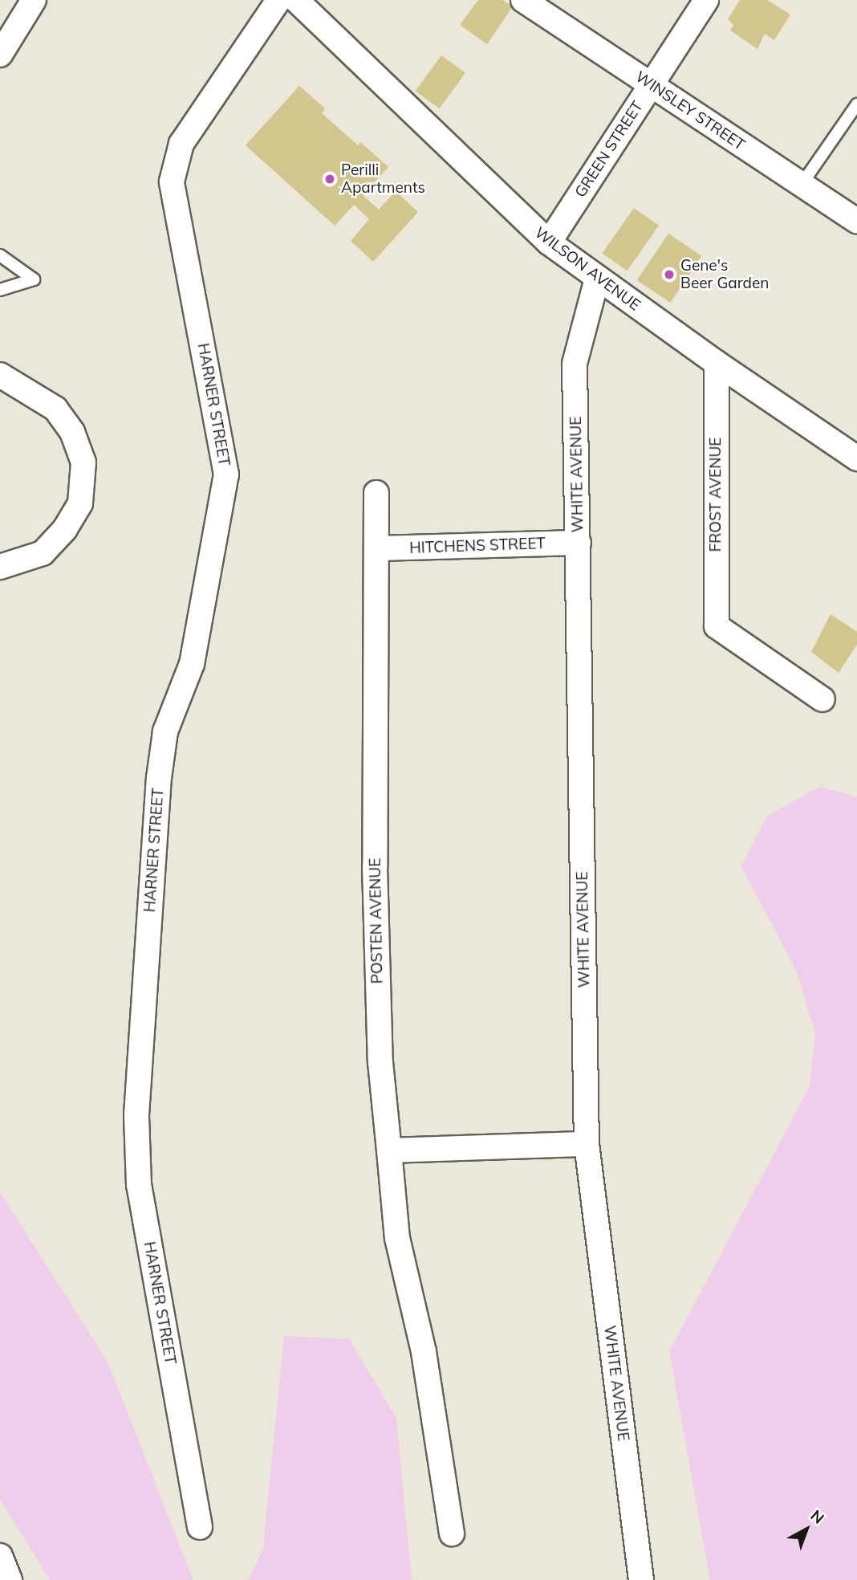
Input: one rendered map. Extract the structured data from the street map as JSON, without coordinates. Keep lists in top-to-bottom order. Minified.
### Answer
{"streets":{"street":["WINSLEY STREET","GREEN STREET","WILSON AVENUE","HARNER STREET","WHITE AVENUE","FROST AVENUE","HITCHENS STREET","POSTEN AVENUE"]},"crossings":[["WINSLEY STREET","GREEN STREET"],["GREEN STREET","WILSON AVENUE"],["WILSON AVENUE","WHITE AVENUE"],["WILSON AVENUE","FROST AVENUE"],["WHITE AVENUE","HITCHENS STREET"],["HITCHENS STREET","POSTEN AVENUE"]],"places":["Perilli Apartments","Gene's Beer Garden"],"north":"top right"}
